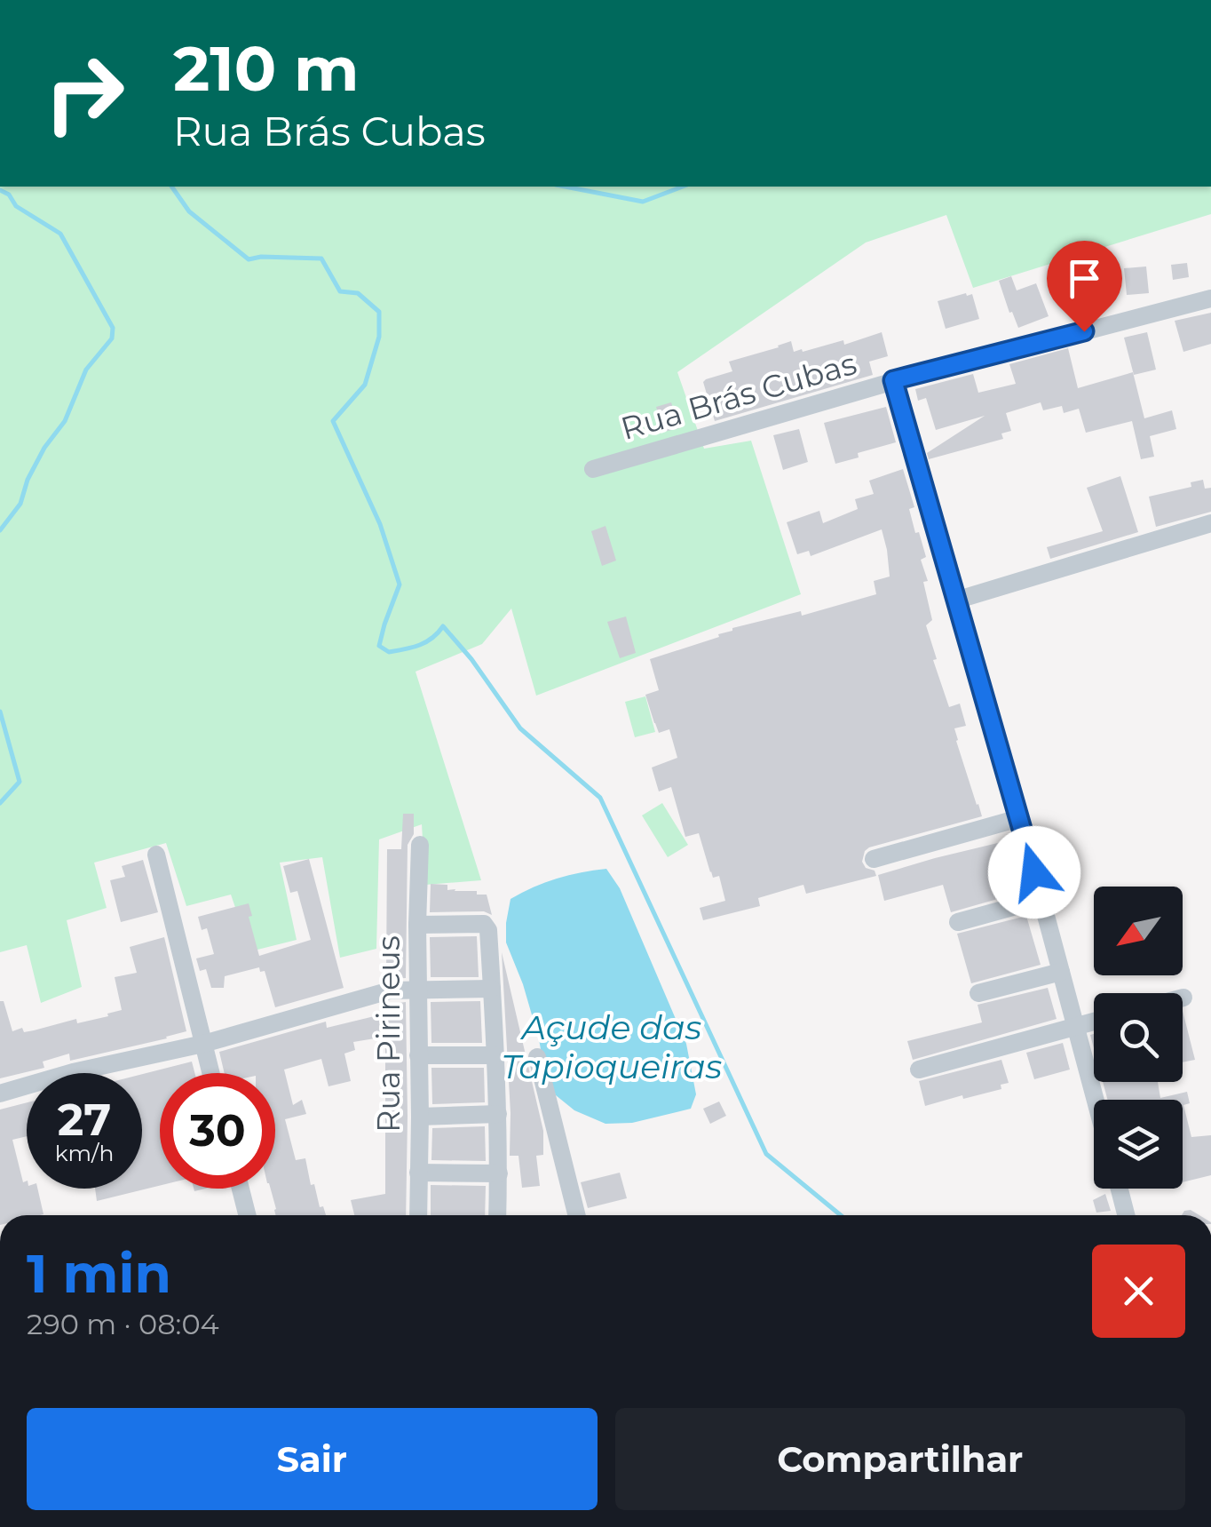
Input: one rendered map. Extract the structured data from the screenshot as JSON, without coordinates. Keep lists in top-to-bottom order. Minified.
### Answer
{"streets":{"street":["Rua Brás Cubas","Rua Pirineus"]},"water":["Açude das Tapioqueiras"],"north":"bottom left","page":{"turn":["210 m","Rua Brás Cubas"],"speed":"27 km/h","limit":"30","heading":["1 min","290 m · 08:04"],"buttons":["Sair","Compartilhar"]}}
